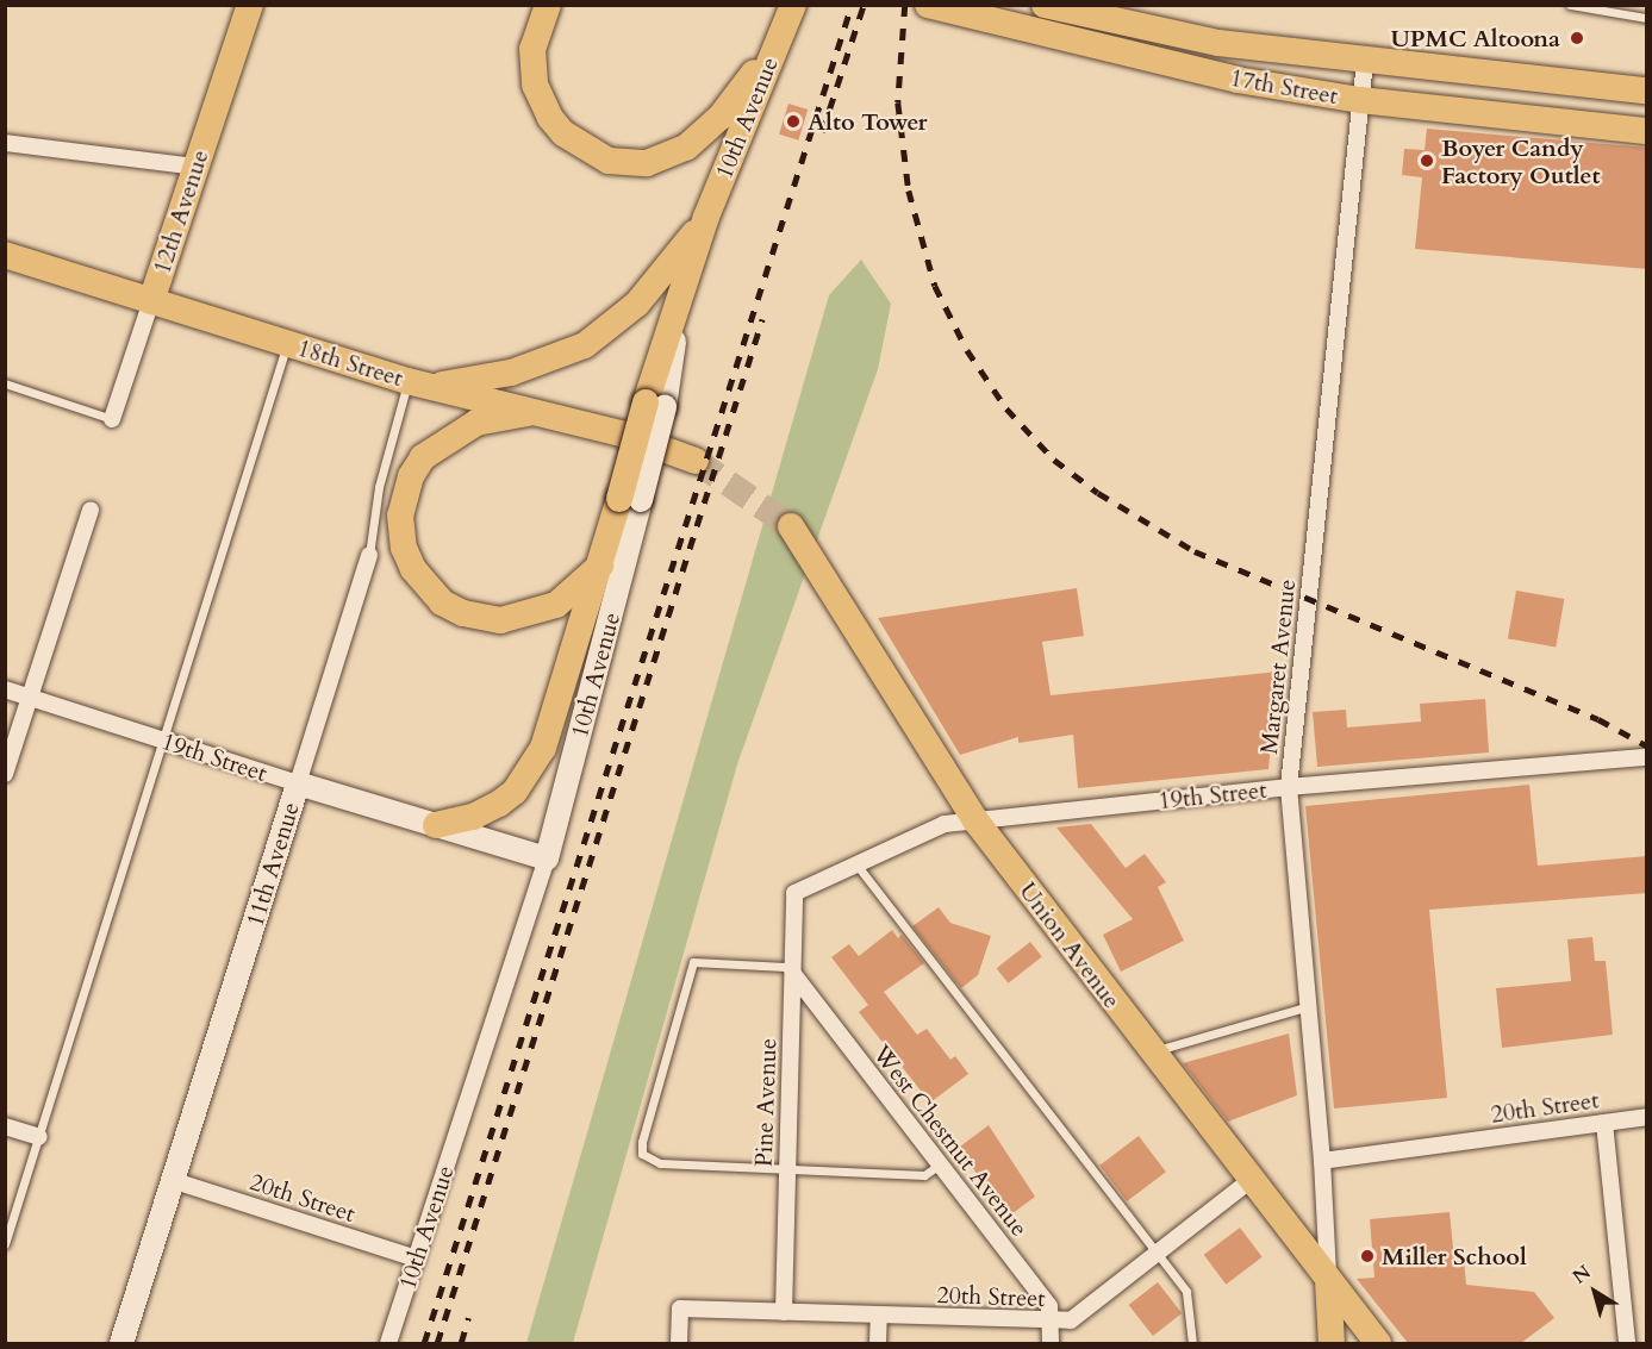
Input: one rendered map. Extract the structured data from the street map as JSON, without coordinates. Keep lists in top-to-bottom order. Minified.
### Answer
{"streets":{"main road":["17th Street","10th Avenue","12th Avenue","18th Street","Union Avenue"],"street":["Margaret Avenue","19th Street","11th Avenue","Pine Avenue","20th Street","West Chestnut Avenue"]},"crossings":[["17th Street","Margaret Avenue"],["10th Avenue","19th Street"],["10th Avenue","20th Street"],["12th Avenue","18th Street"],["18th Street","11th Avenue"],["Margaret Avenue","19th Street"],["Margaret Avenue","Union Avenue"],["Margaret Avenue","20th Street"],["19th Street","11th Avenue"],["19th Street","Union Avenue"],["19th Street","Pine Avenue"],["11th Avenue","20th Street"],["Union Avenue","20th Street"],["Pine Avenue","20th Street"],["Pine Avenue","West Chestnut Avenue"],["20th Street","West Chestnut Avenue"]],"places":["UPMC Altoona","Alto Tower","Boyer Candy Factory Outlet","Miller School"],"north":"top left"}
